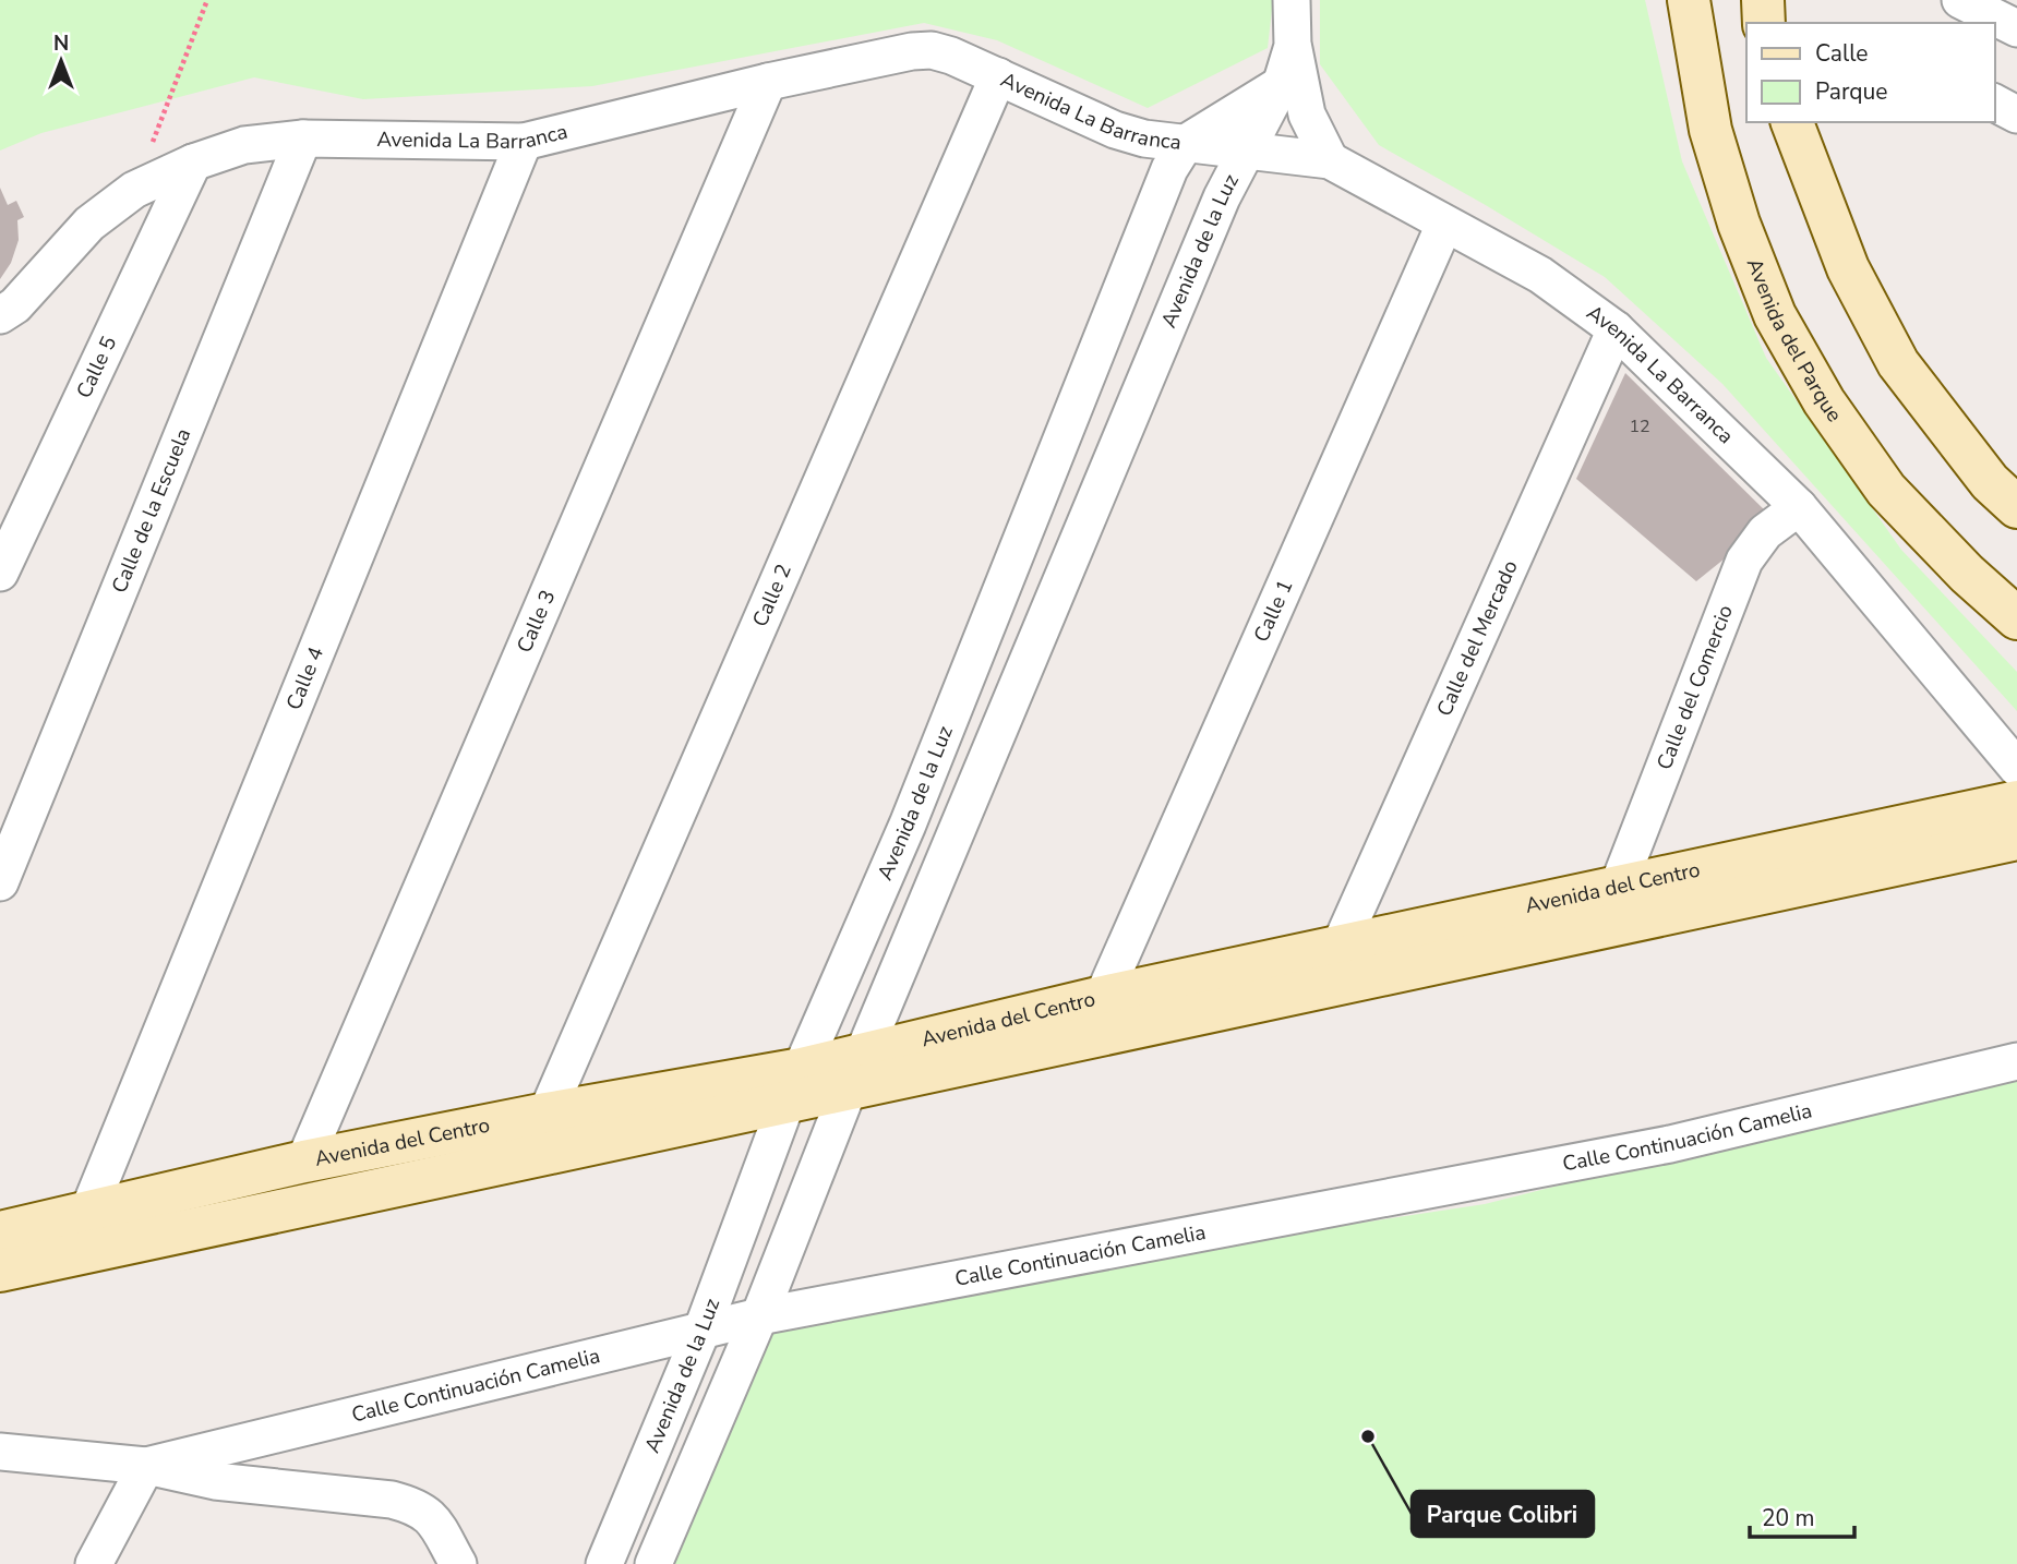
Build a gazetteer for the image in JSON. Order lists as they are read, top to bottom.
{
  "streets": {
    "street": [
      "Avenida La Barranca",
      "Avenida de la Luz",
      "Avenida del Parque",
      "Calle 5",
      "Calle de la Escuela",
      "Calle 2",
      "Calle 1",
      "Calle 3",
      "Calle del Mercado",
      "Calle 4",
      "Calle del Comercio",
      "Avenida del Centro",
      "Calle Continuación Camelia"
    ]
  },
  "crossings": [
    ["Avenida La Barranca", "Avenida de la Luz"],
    ["Avenida La Barranca", "Calle 5"],
    ["Avenida La Barranca", "Calle de la Escuela"],
    ["Avenida La Barranca", "Calle 2"],
    ["Avenida La Barranca", "Calle 1"],
    ["Avenida La Barranca", "Calle 3"],
    ["Avenida La Barranca", "Calle del Mercado"],
    ["Avenida La Barranca", "Calle 4"],
    ["Avenida La Barranca", "Calle del Comercio"],
    ["Avenida de la Luz", "Avenida del Centro"],
    ["Avenida de la Luz", "Calle Continuación Camelia"],
    ["Calle 2", "Avenida del Centro"],
    ["Calle 1", "Avenida del Centro"],
    ["Calle 3", "Avenida del Centro"],
    ["Calle del Mercado", "Avenida del Centro"],
    ["Calle 4", "Avenida del Centro"],
    ["Calle del Comercio", "Avenida del Centro"]
  ],
  "places": ["Parque Colibri"],
  "house_numbers": ["12"],
  "legend": ["Calle", "Parque"],
  "scale_bar": "20 m",
  "north": "top"
}
